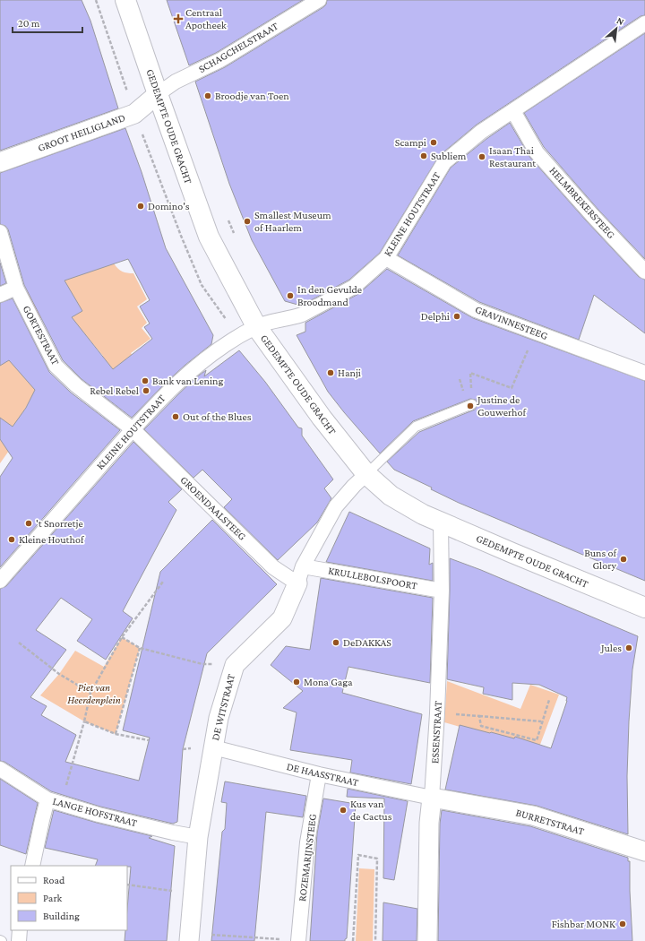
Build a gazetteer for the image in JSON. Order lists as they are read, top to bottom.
{
  "streets": {
    "street": [
      "SCHAGCHELSTRAAT",
      "GEDEMPTE OUDE GRACHT",
      "GROOT HEILIGLAND",
      "HELMBREKERSTEEG",
      "KLEINE HOUTSTRAAT",
      "GRAVINNESTEEG",
      "GORTESTRAAT",
      "GROENDAALSTEEG",
      "KRULLEBOLSPOORT",
      "DE WITSTRAAT",
      "ESSENSTRAAT",
      "DE HAASSTRAAT",
      "LANGE HOFSTRAAT",
      "BURRETSTRAAT",
      "ROZEMARIJNSTEEG"
    ]
  },
  "crossings": [
    ["SCHAGCHELSTRAAT", "GEDEMPTE OUDE GRACHT"],
    ["SCHAGCHELSTRAAT", "GROOT HEILIGLAND"],
    ["GEDEMPTE OUDE GRACHT", "GROOT HEILIGLAND"],
    ["GEDEMPTE OUDE GRACHT", "KLEINE HOUTSTRAAT"],
    ["GEDEMPTE OUDE GRACHT", "DE WITSTRAAT"],
    ["GEDEMPTE OUDE GRACHT", "ESSENSTRAAT"],
    ["HELMBREKERSTEEG", "KLEINE HOUTSTRAAT"],
    ["KLEINE HOUTSTRAAT", "GRAVINNESTEEG"],
    ["KLEINE HOUTSTRAAT", "GORTESTRAAT"],
    ["KLEINE HOUTSTRAAT", "GROENDAALSTEEG"],
    ["GORTESTRAAT", "GROENDAALSTEEG"],
    ["GROENDAALSTEEG", "KRULLEBOLSPOORT"],
    ["GROENDAALSTEEG", "DE WITSTRAAT"],
    ["KRULLEBOLSPOORT", "DE WITSTRAAT"],
    ["KRULLEBOLSPOORT", "ESSENSTRAAT"],
    ["DE WITSTRAAT", "DE HAASSTRAAT"],
    ["DE WITSTRAAT", "LANGE HOFSTRAAT"],
    ["ESSENSTRAAT", "DE HAASSTRAAT"],
    ["ESSENSTRAAT", "BURRETSTRAAT"],
    ["DE HAASSTRAAT", "BURRETSTRAAT"],
    ["DE HAASSTRAAT", "ROZEMARIJNSTEEG"]
  ],
  "parks": ["Piet van Heerdenplein"],
  "places": {
    "health": ["Centraal Apotheek"],
    "other": [
      "Broodje van Toen",
      "Scampi",
      "Subliem",
      "Isaan Thai Restaurant",
      "Domino's",
      "Smallest Museum of Haarlem",
      "In den Gevulde Broodmand",
      "Delphi",
      "Hanji",
      "Bank van Lening",
      "Rebel Rebel",
      "Justine de Gouwerhof",
      "Out of the Blues",
      "'t Snorretje",
      "Kleine Houthof",
      "Buns of Glory",
      "DeDAKKAS",
      "Jules",
      "Mona Gaga",
      "Kus van de Cactus",
      "Fishbar MONK"
    ]
  },
  "legend": ["Road", "Park", "Building"],
  "scale_bar": "20 m",
  "north": "top right"
}
